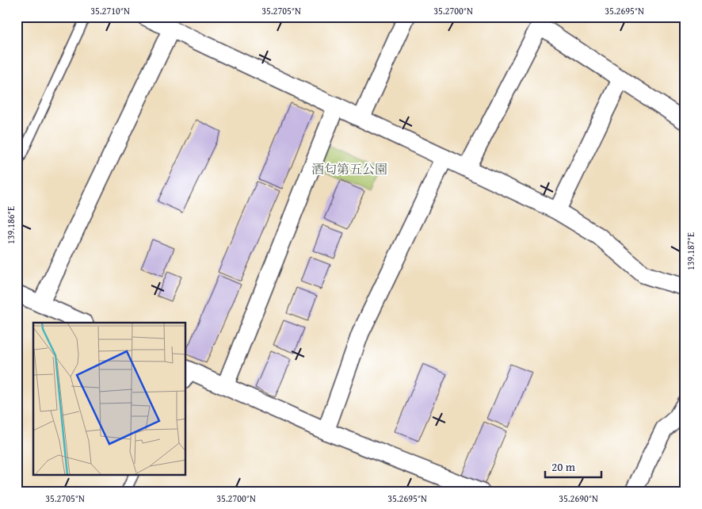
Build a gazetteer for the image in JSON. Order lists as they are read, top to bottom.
{
  "parks": ["酒匂第五公園"],
  "scale_bar": "20 m",
  "coordinates": [
    "35.2710°N",
    "35.2705°N",
    "35.2700°N",
    "35.2695°N",
    "139.186°E",
    "139.187°E",
    "35.2690°N"
  ]
}
